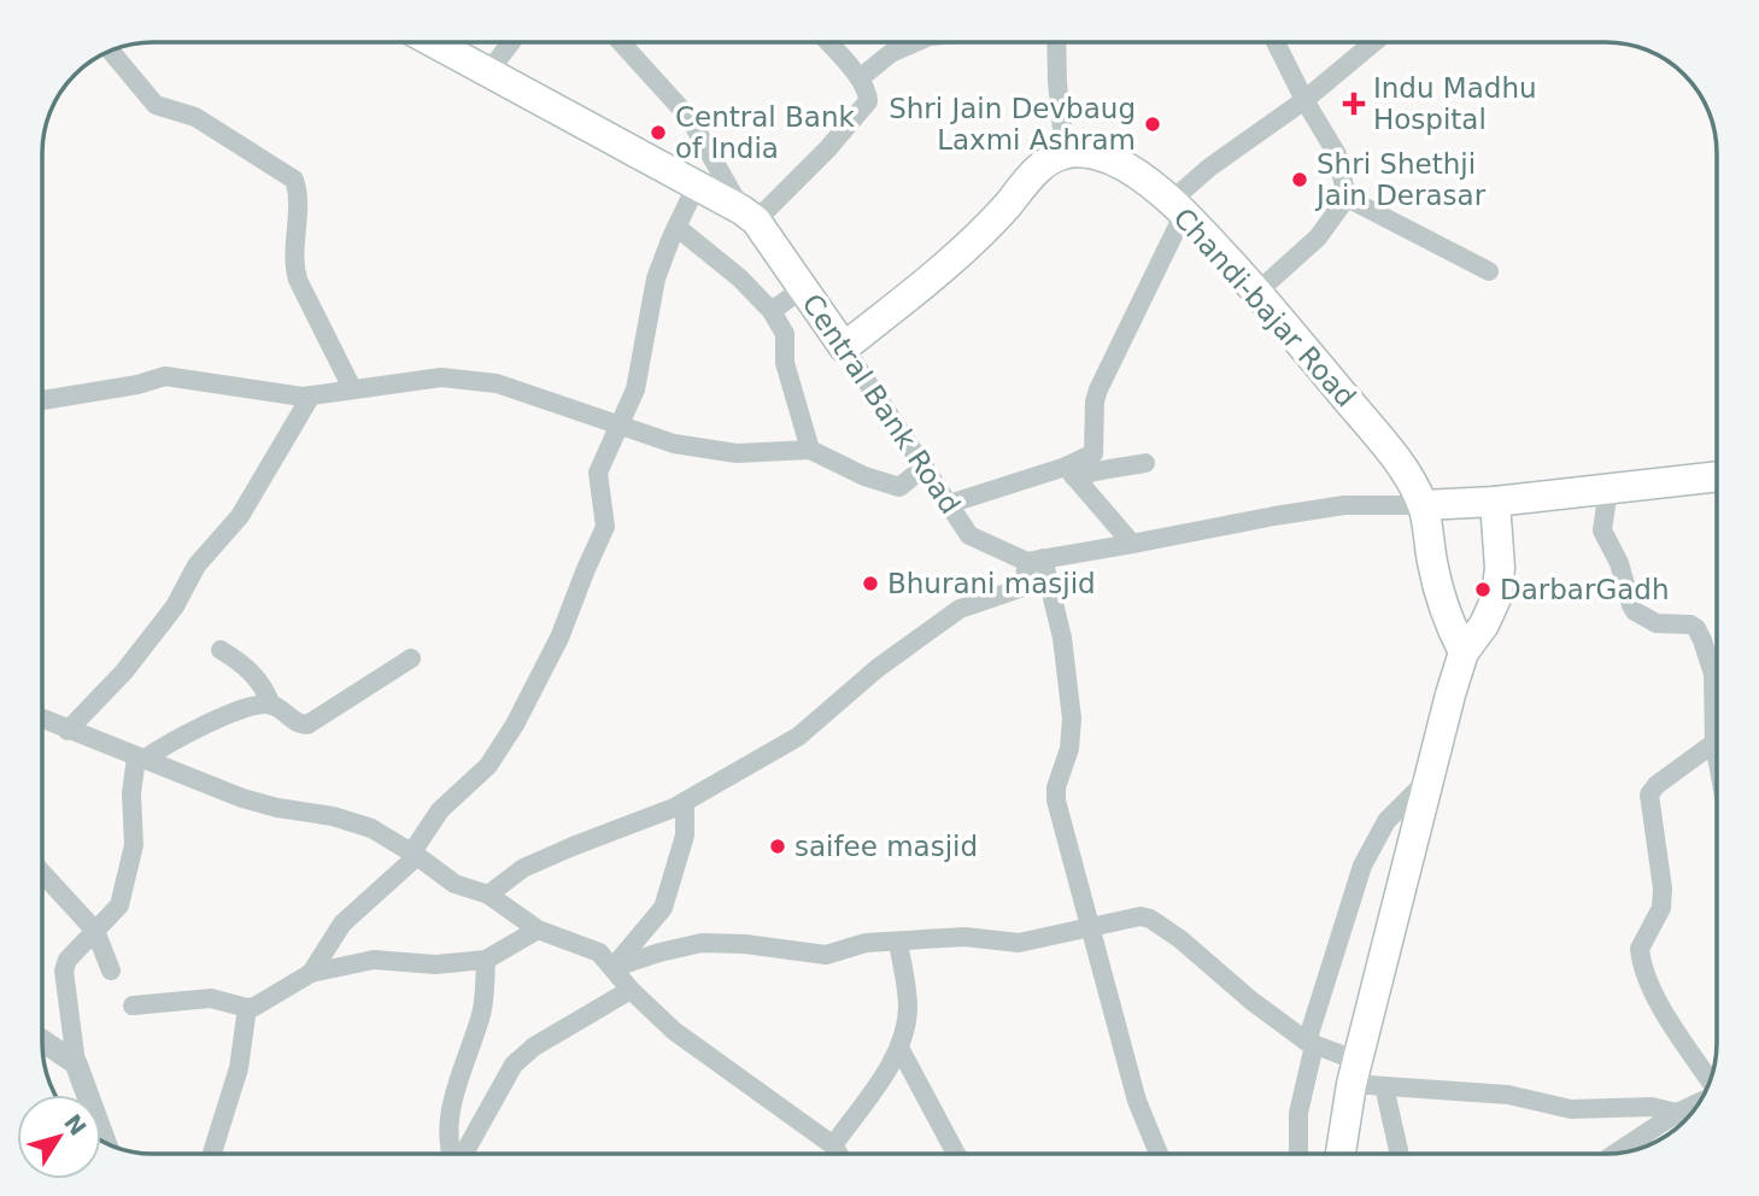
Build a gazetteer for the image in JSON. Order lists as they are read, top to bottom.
{
  "streets": {
    "main road": ["Chandi-bajar Road", "Central Bank Road"]
  },
  "places": {
    "health": ["Indu Madhu Hospital"],
    "other": [
      "Shri Jain Devbaug Laxmi Ashram",
      "Central Bank of India",
      "Shri Shethji Jain Derasar",
      "Bhurani masjid",
      "DarbarGadh",
      "saifee masjid"
    ]
  },
  "north": "top right"
}
